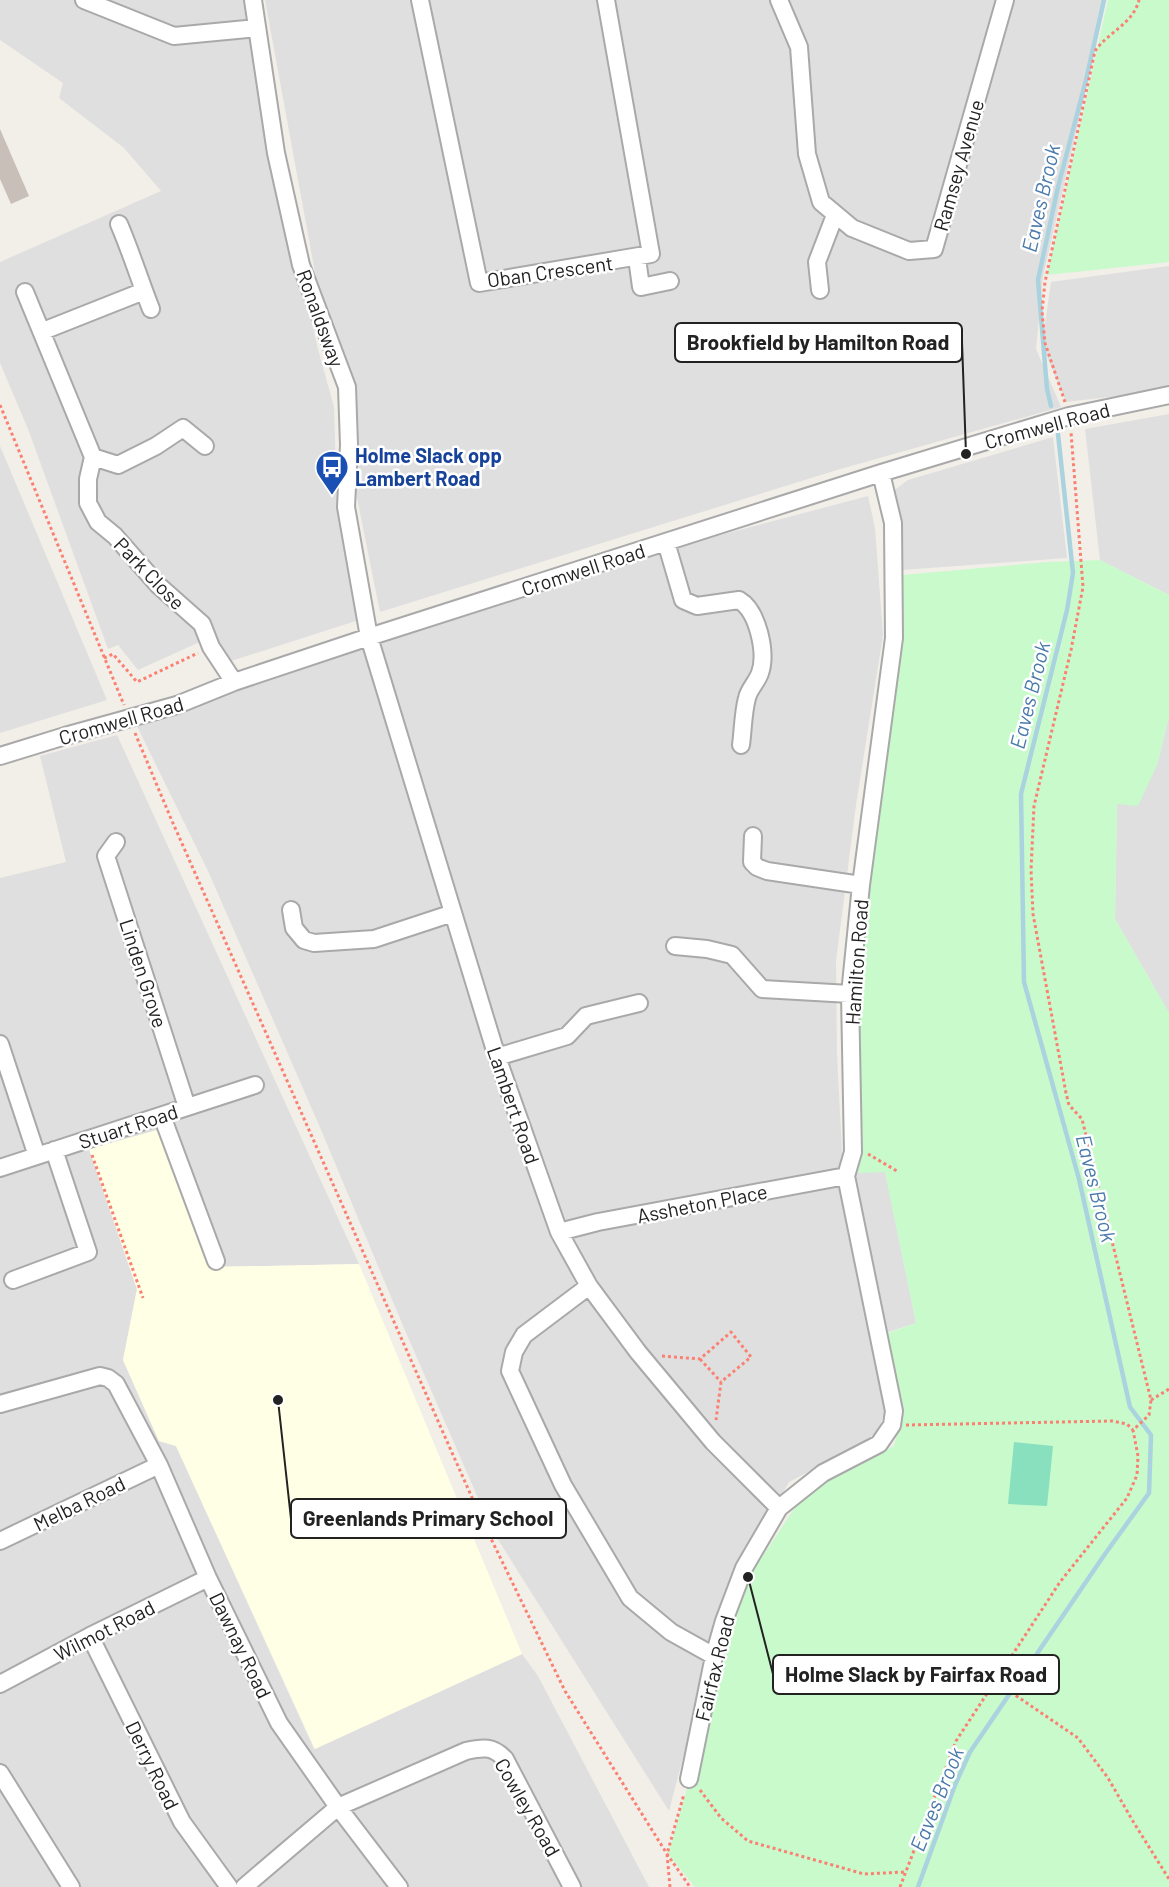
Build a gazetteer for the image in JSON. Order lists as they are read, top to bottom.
{
  "streets": {
    "street": [
      "Ramsey Avenue",
      "Oban Crescent",
      "Ronaldsway",
      "Cromwell Road",
      "Park Close",
      "Hamilton Road",
      "Linden Grove",
      "Lambert Road",
      "Stuart Road",
      "Assheton Place",
      "Melba Road",
      "Wilmot Road",
      "Dawnay Road",
      "Fairfax Road",
      "Derry Road",
      "Cowley Road"
    ]
  },
  "crossings": [
    ["Ronaldsway", "Cromwell Road"],
    ["Ronaldsway", "Lambert Road"],
    ["Cromwell Road", "Park Close"],
    ["Cromwell Road", "Hamilton Road"],
    ["Cromwell Road", "Lambert Road"],
    ["Hamilton Road", "Assheton Place"],
    ["Hamilton Road", "Fairfax Road"],
    ["Linden Grove", "Stuart Road"],
    ["Lambert Road", "Assheton Place"],
    ["Lambert Road", "Fairfax Road"],
    ["Melba Road", "Dawnay Road"],
    ["Wilmot Road", "Dawnay Road"],
    ["Wilmot Road", "Derry Road"],
    ["Dawnay Road", "Cowley Road"]
  ],
  "water": ["Eaves Brook"],
  "places": {
    "other": ["Brookfield by Hamilton Road", "Greenlands Primary School", "Holme Slack by Fairfax Road"],
    "bus stop": ["Holme Slack opp Lambert Road"]
  }
}
